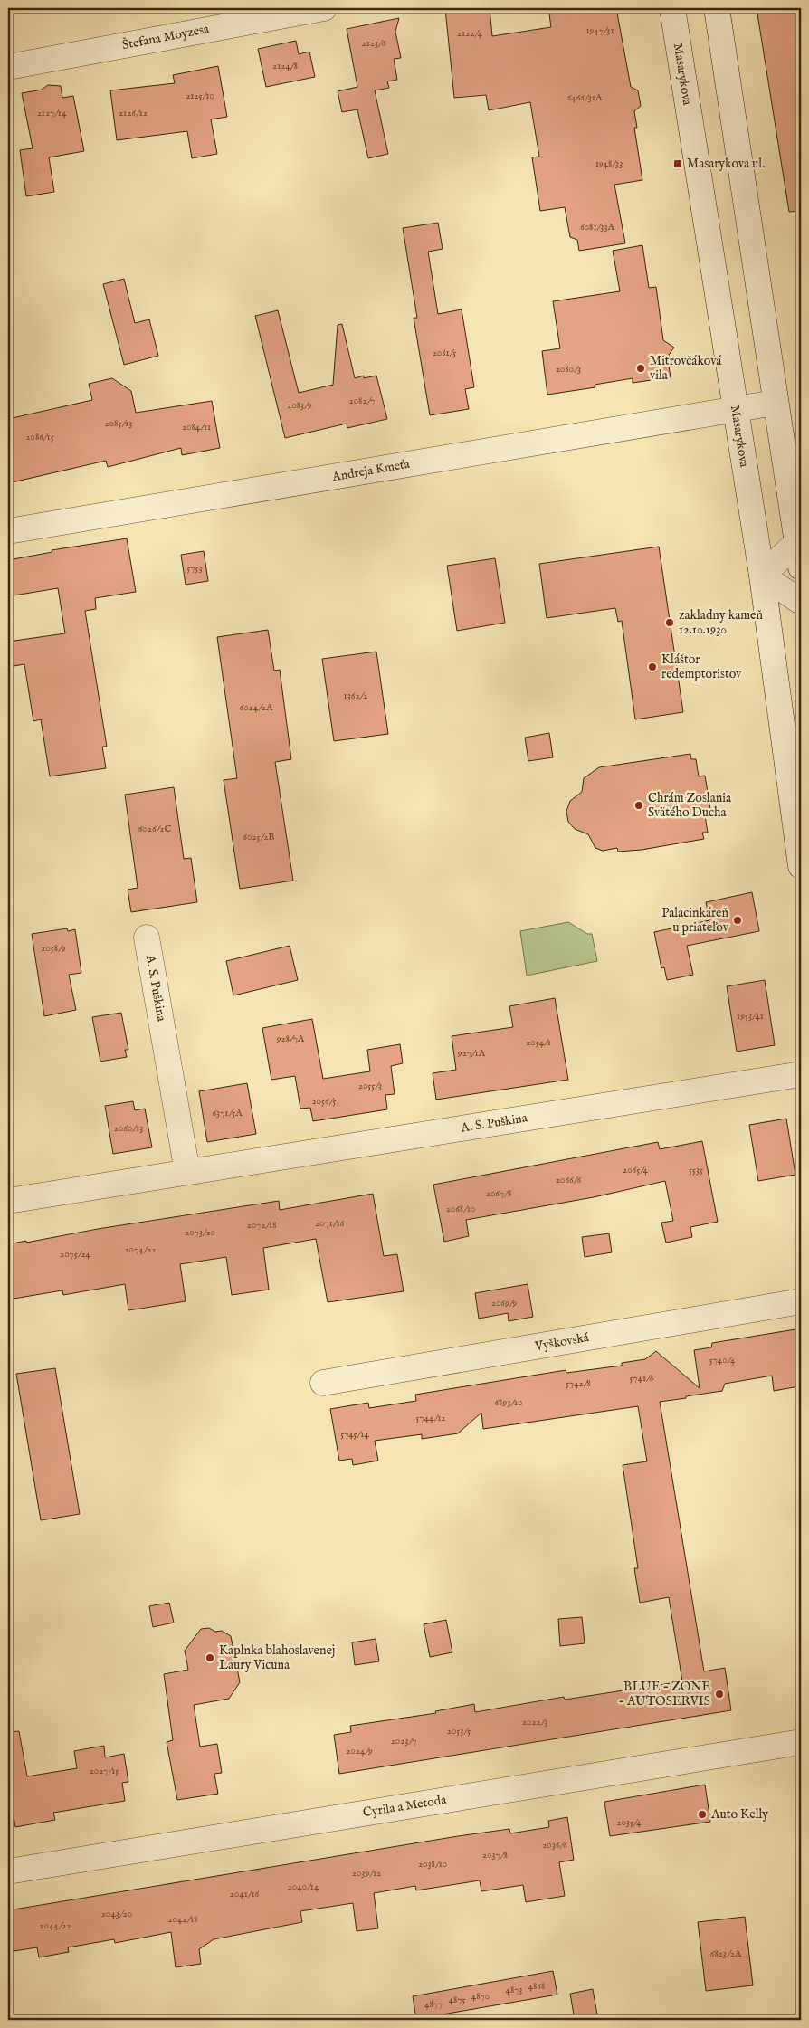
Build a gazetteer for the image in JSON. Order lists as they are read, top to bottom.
{
  "streets": {
    "street": [
      "Štefana Moyzesa",
      "Masarykova",
      "Andreja Kmeťa",
      "A. S. Puškina",
      "Vyškovská",
      "Cyrila a Metoda"
    ]
  },
  "crossings": [
    ["Masarykova", "Andreja Kmeťa"]
  ],
  "places": {
    "transit": ["Masarykova ul."],
    "other": [
      "Mitrovčáková vila",
      "zakladny kameň 12.10.1930",
      "Kláštor redemptoristov",
      "Chrám Zoslania Svätého Ducha",
      "Palacinkáreň u priateľov",
      "Kaplnka blahoslavenej Laury Vicuna",
      "BLUE - ZONE - AUTOSERVIS",
      "Auto Kelly"
    ]
  },
  "house_numbers": [
    "1947/31",
    "2122/4",
    "2123/6",
    "2124/8",
    "2125/10",
    "6466/31A",
    "2127/14",
    "2126/12",
    "1948/33",
    "6081/33A",
    "2081/5",
    "2080/3",
    "2082/7",
    "2083/9",
    "2085/13",
    "2084/11",
    "2086/15",
    "5753",
    "1362/2",
    "6024/2A",
    "6026/2C",
    "6025/2B",
    "2058/9",
    "1953/41",
    "928/7A",
    "2054/1",
    "927/1A",
    "2055/3",
    "2056/5",
    "6371/5A",
    "2060/13",
    "2065/4",
    "5535",
    "2066/6",
    "2067/8",
    "2068/10",
    "2071/16",
    "2072/18",
    "2073/20",
    "2074/22",
    "2075/24",
    "2069/9",
    "5740/4",
    "5741/6",
    "5742/8",
    "6893/10",
    "5744/12",
    "5745/14",
    "2022/3",
    "2053/5",
    "2023/7",
    "2024/9",
    "2027/15",
    "2035/4",
    "2036/6",
    "2037/8",
    "2038/10",
    "2039/12",
    "2040/14",
    "2041/16",
    "2043/20",
    "2042/18",
    "2044/22",
    "6823/2A",
    "4868",
    "4873",
    "4870",
    "4875",
    "4877"
  ]
}
